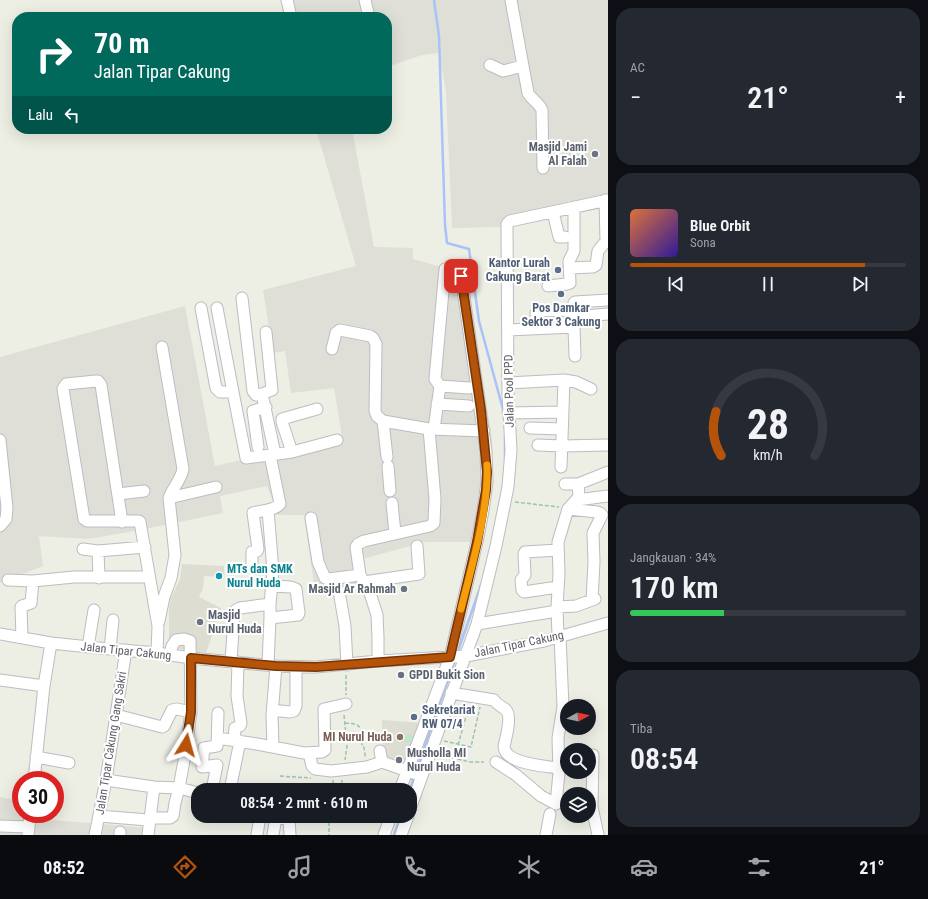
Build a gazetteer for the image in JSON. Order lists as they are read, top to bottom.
{
  "streets": {
    "street": ["Jalan Pool PPD", "Jalan Tipar Cakung", "Jalan Tipar Cakung Gang Sakri"]
  },
  "crossings": [
    ["Jalan Pool PPD", "Jalan Tipar Cakung"],
    ["Jalan Tipar Cakung", "Jalan Tipar Cakung Gang Sakri"]
  ],
  "places": [
    "Masjid Jami Al Falah",
    "Kantor Lurah Cakung Barat",
    "Pos Damkar Sektor 3 Cakung",
    "MTs dan SMK Nurul Huda",
    "Masjid Ar Rahmah",
    "Masjid Nurul Huda",
    "GPDI Bukit Sion",
    "Sekretariat RW 07/4",
    "MI Nurul Huda",
    "Musholla MI Nurul Huda"
  ],
  "north": "right",
  "page": {
    "tile": [
      "AC",
      ["Jangkauan · 34%", "170 km"],
      ["Tiba", "08:54"]
    ],
    "turn": ["70 m", "Jalan Tipar Cakung"],
    "heat": ["−", "21°", "+"],
    "then": "Lalu",
    "song": ["Blue Orbit", "Sona"],
    "limit": "30",
    "trip": "08:54 · 2 mnt · 610 m",
    "tabs": ["08:52", "21°"],
    "gauge": ["28", "km/h"]
  }
}
